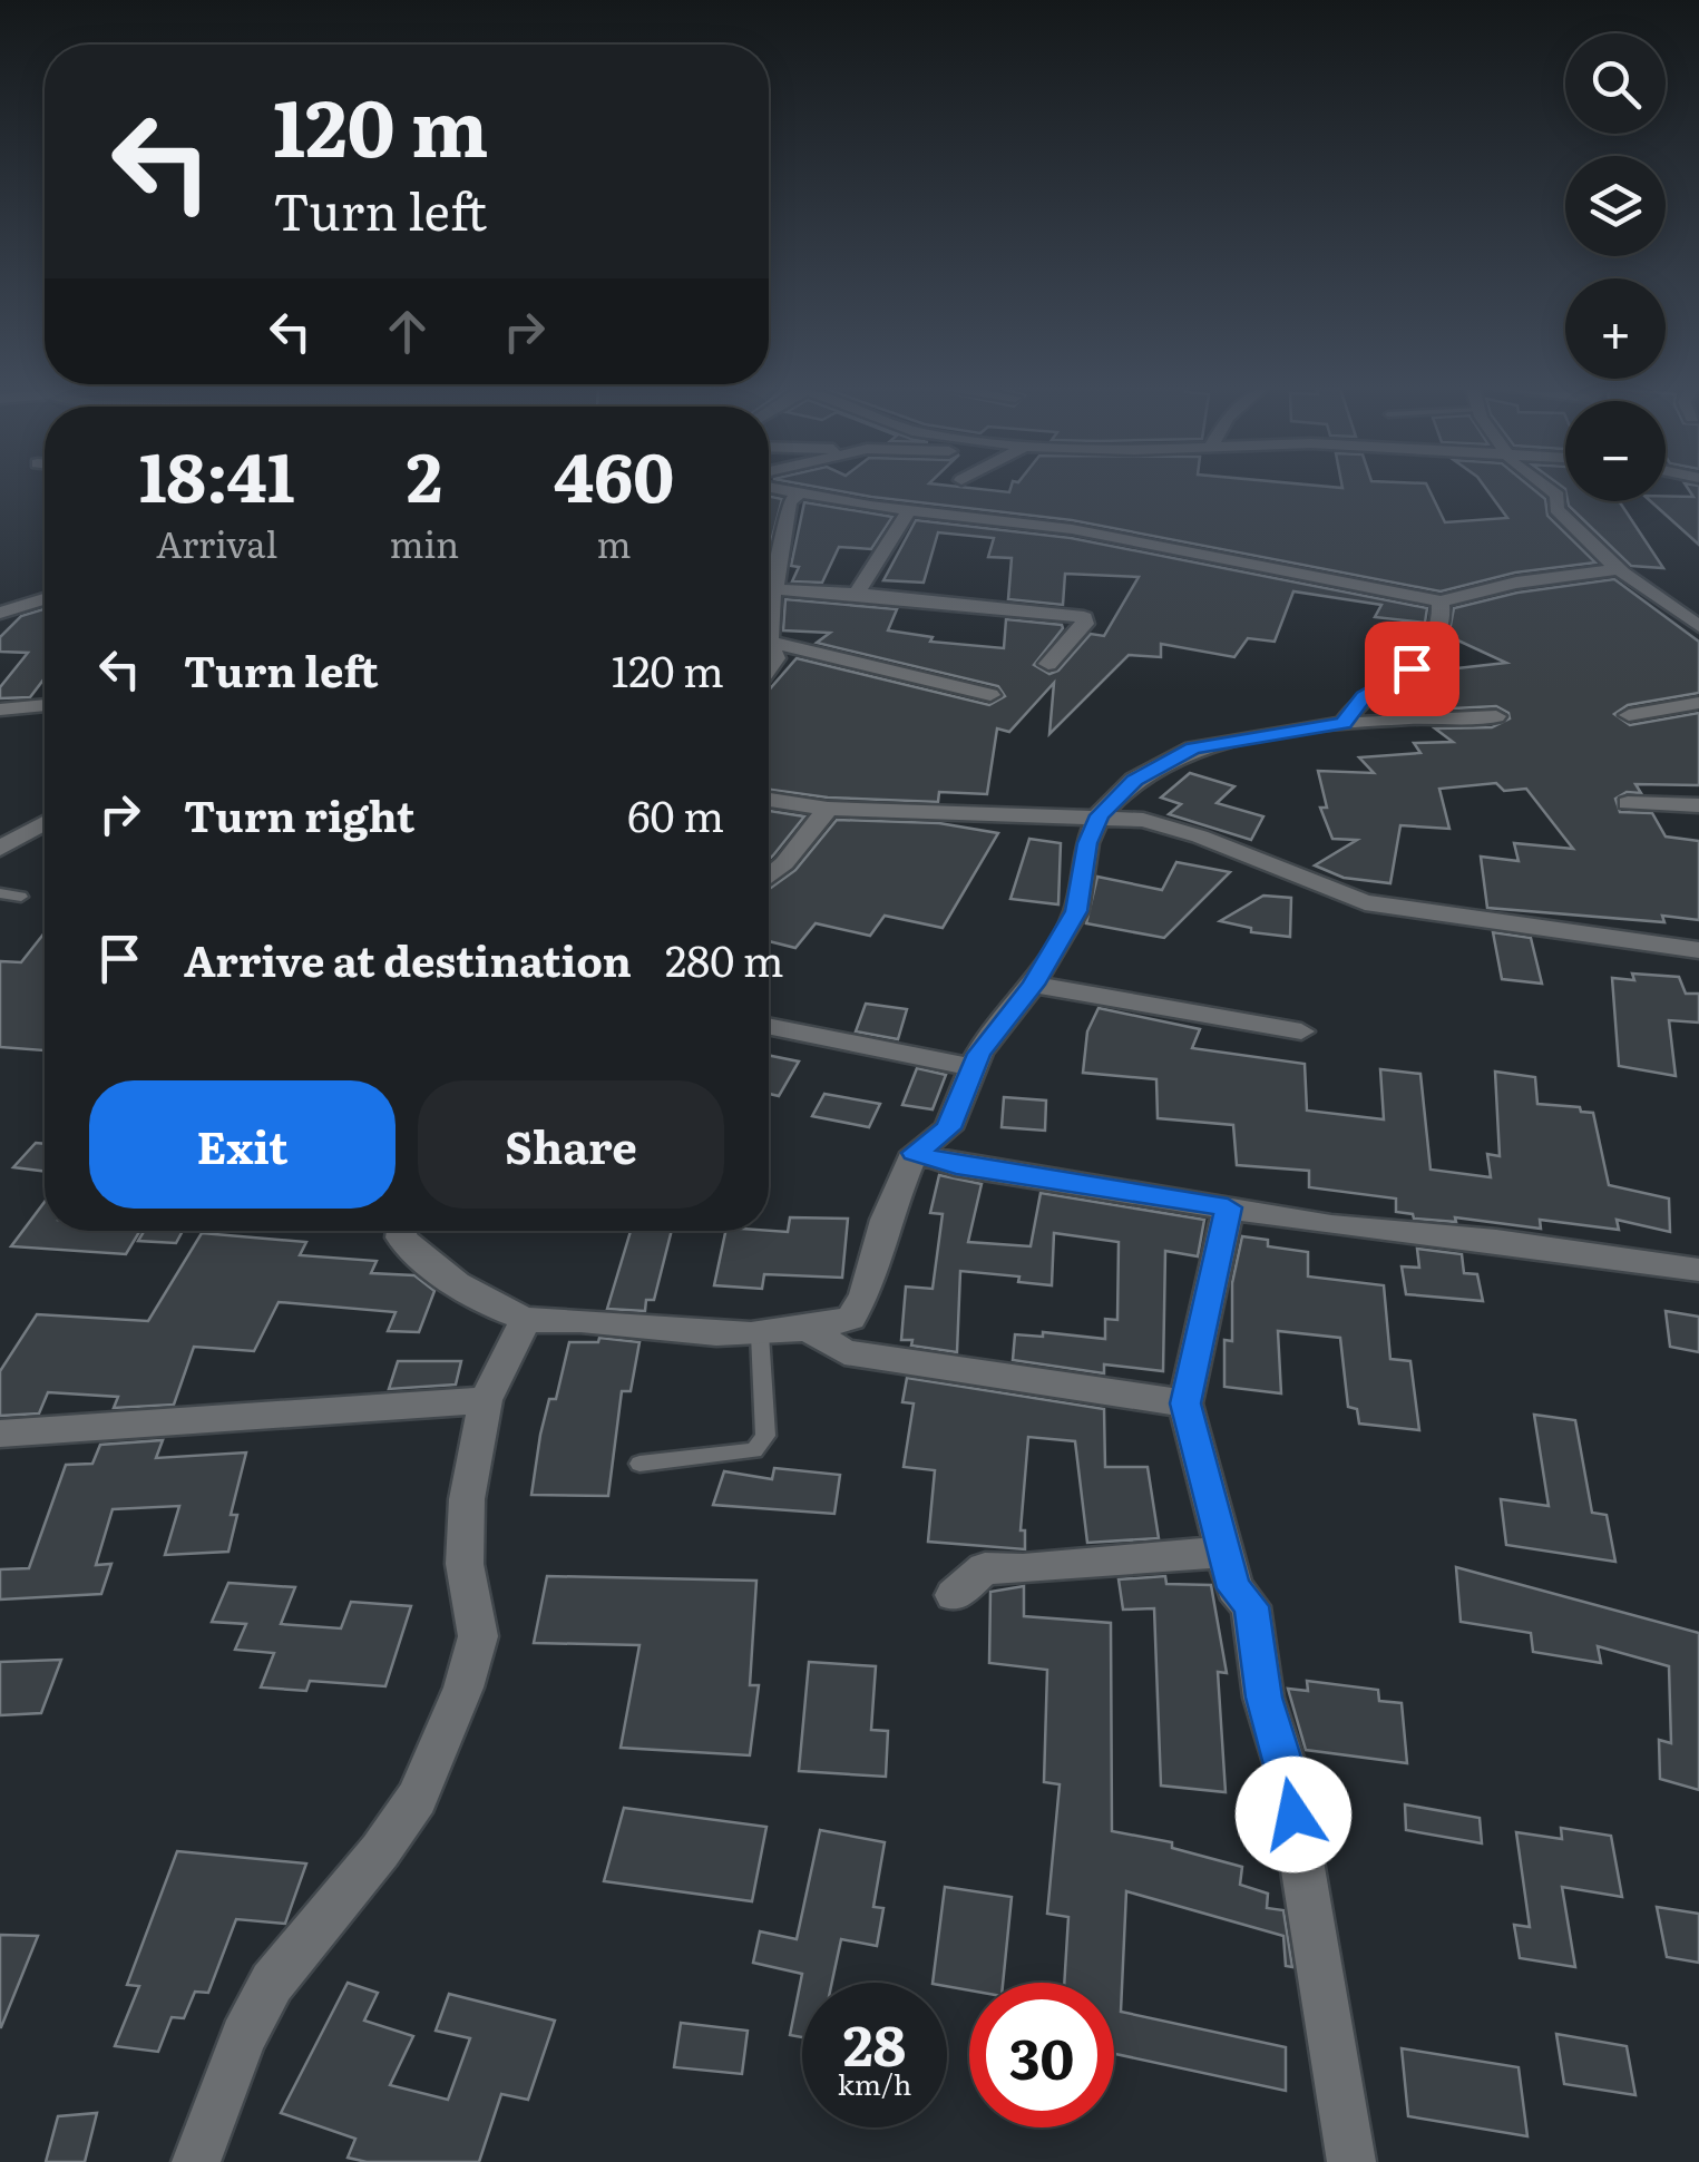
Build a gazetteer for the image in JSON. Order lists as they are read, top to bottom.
{
  "page": {
    "map_buttons": ["+", "−"],
    "turn": ["120 m", "Turn left"],
    "eta": [
      "18:41",
      "Arrival",
      "2",
      "min",
      "460",
      "m"
    ],
    "list": [
      {
        "name": "Turn left",
        "value": "120 m"
      },
      {
        "name": "Turn right",
        "value": "60 m"
      },
      {
        "name": "Arrive at destination",
        "value": "280 m"
      }
    ],
    "buttons": ["Exit", "Share"],
    "speed": "28 km/h",
    "limit": "30"
  }
}
